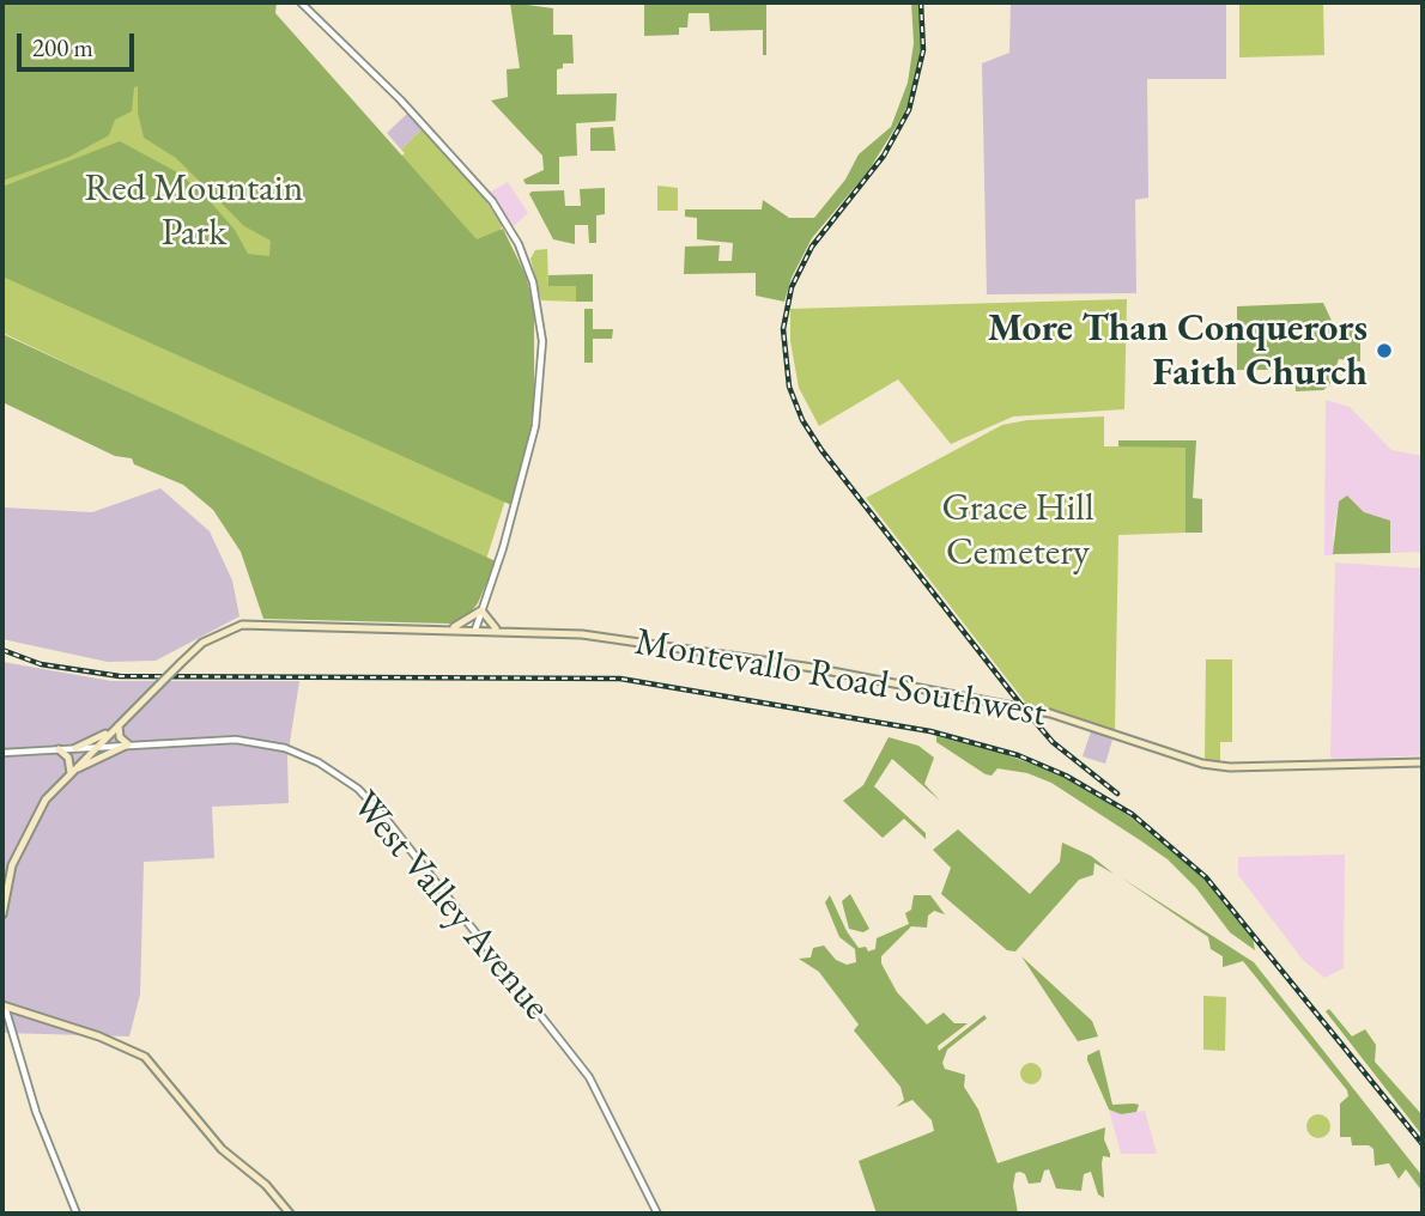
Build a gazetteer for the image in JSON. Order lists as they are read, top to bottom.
{
  "streets": {
    "main road": ["Montevallo Road Southwest"],
    "street": ["West Valley Avenue"]
  },
  "parks": ["Red Mountain Park", "Grace Hill Cemetery"],
  "places": ["More Than Conquerors Faith Church"],
  "scale_bar": "200 m"
}
